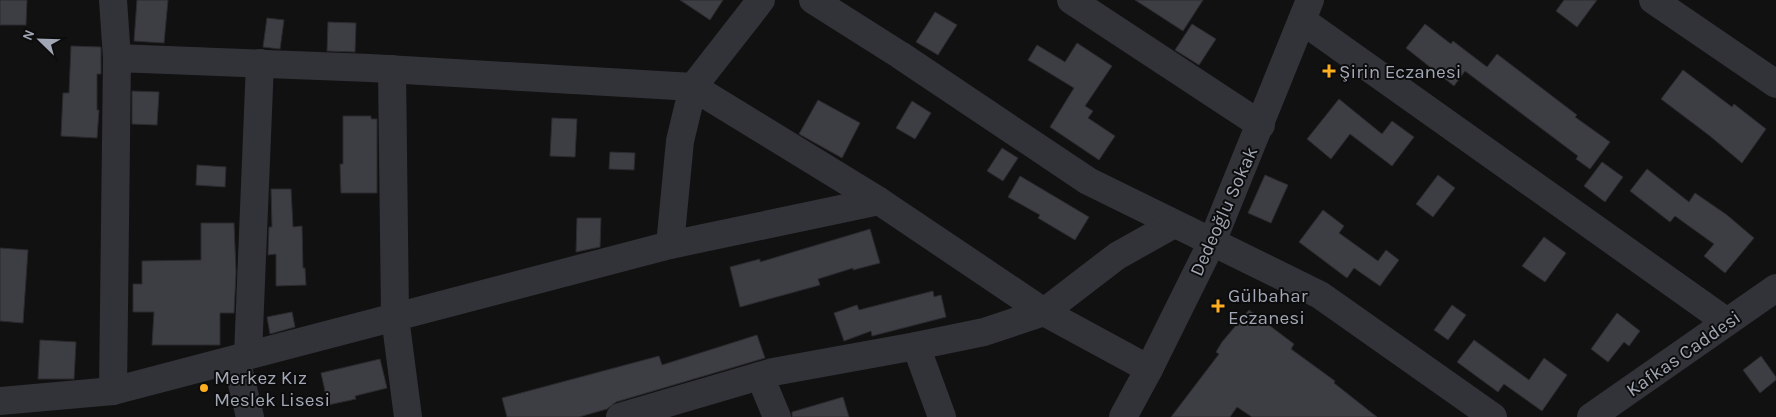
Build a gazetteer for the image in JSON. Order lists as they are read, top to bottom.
{
  "streets": {
    "street": ["Dedeoğlu Sokak", "Kafkas Caddesi"]
  },
  "places": {
    "health": ["Şirin Eczanesi", "Gülbahar Eczanesi"],
    "other": ["Merkez Kız Meslek Lisesi"]
  },
  "north": "top left"
}
